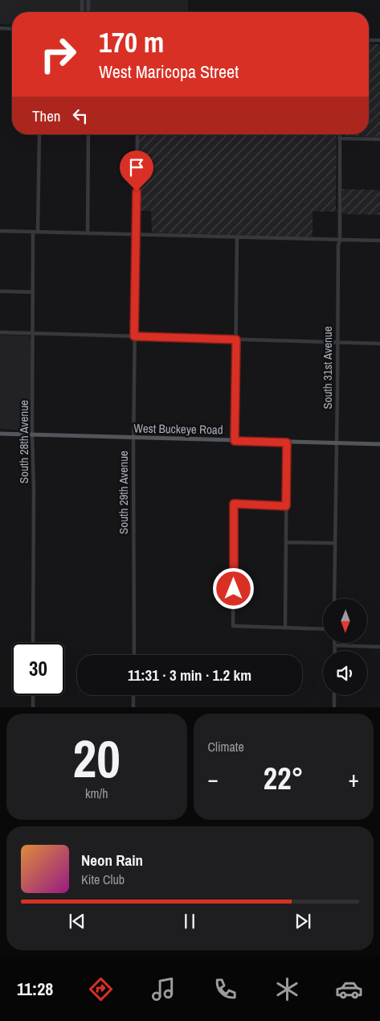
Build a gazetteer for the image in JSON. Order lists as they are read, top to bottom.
{
  "streets": {
    "main road": ["West Buckeye Road"],
    "street": ["South 31st Avenue", "South 28th Avenue", "South 29th Avenue"]
  },
  "crossings": [
    ["South 31st Avenue", "West Buckeye Road"],
    ["West Buckeye Road", "South 28th Avenue"],
    ["West Buckeye Road", "South 29th Avenue"]
  ],
  "north": "bottom",
  "page": {
    "turn": ["170 m", "West Maricopa Street"],
    "then": "Then",
    "limit": "30",
    "trip": "11:31 · 3 min · 1.2 km",
    "tile": [
      ["20", "km/h"],
      "Climate"
    ],
    "heat": ["−", "22°", "+"],
    "song": ["Neon Rain", "Kite Club"],
    "tabs": "11:28"
  }
}
